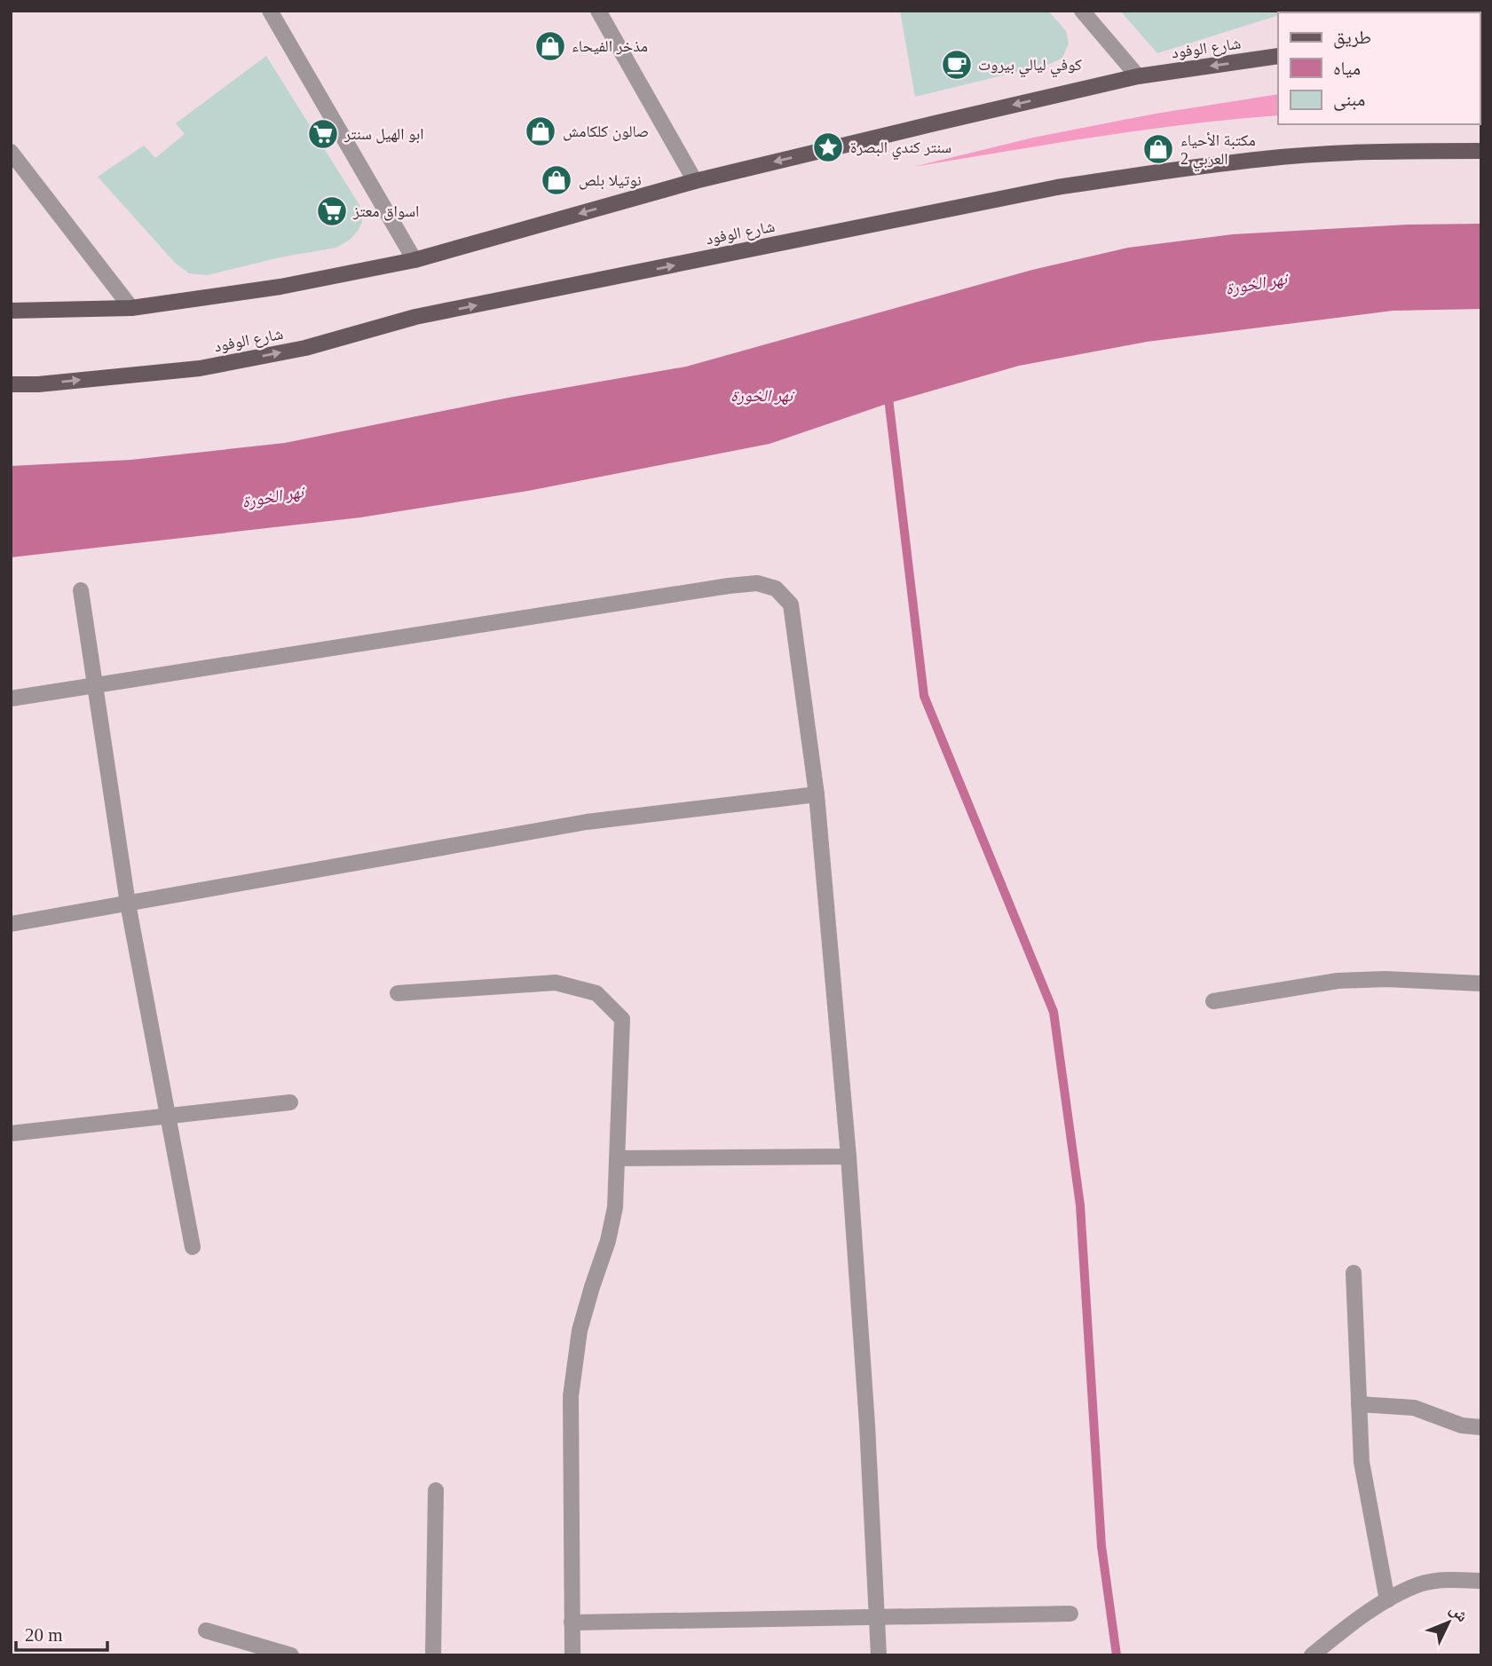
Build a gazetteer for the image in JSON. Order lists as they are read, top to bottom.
{
  "streets": {
    "main road": ["شارع الوفود"]
  },
  "water": ["نهر الخورة"],
  "places": {
    "shop": [
      "مذخر الفيحاء",
      "صالون كلكامش",
      "مكتبة الأحياء العربي 2",
      "نوتيلا بلص"
    ],
    "cafe": ["كوفي ليالي بيروت"],
    "supermarket": ["ابو الهيل سنتر", "اسواق معتز"],
    "place": ["سنتر كندي البصرة"]
  },
  "legend": ["طريق", "مياه", "مبنى"],
  "scale_bar": "20 m",
  "north": "top right"
}
